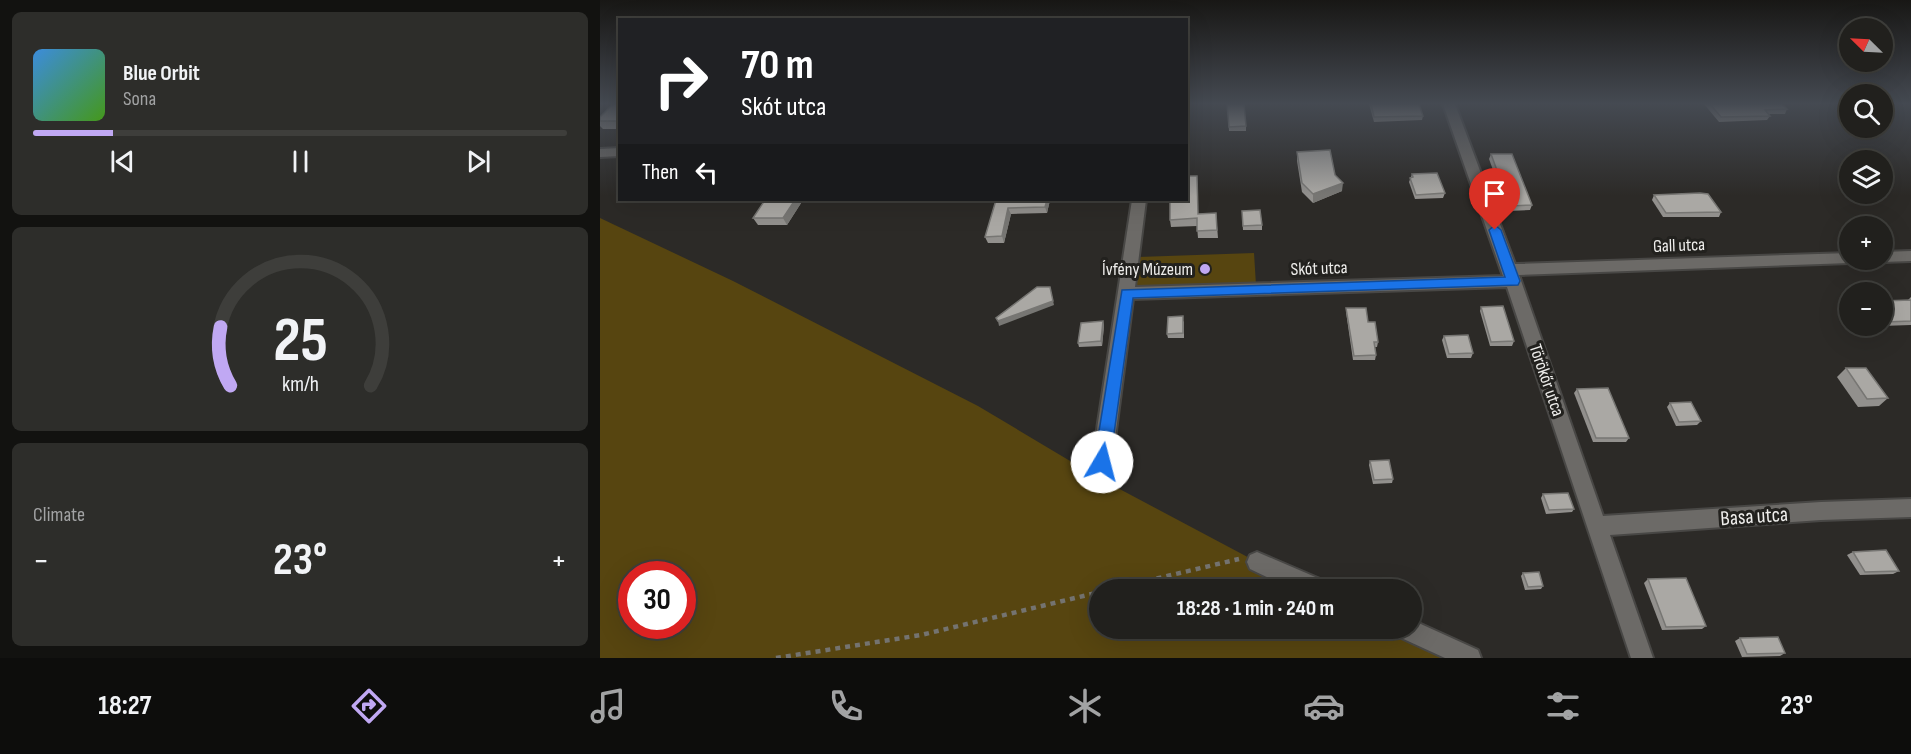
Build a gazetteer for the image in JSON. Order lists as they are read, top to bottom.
{
  "streets": {
    "street": [
      "Gall utca",
      "Skót utca",
      "Törökőr utca",
      "Basa utca"
    ]
  },
  "crossings": [
    ["Gall utca", "Skót utca"],
    ["Gall utca", "Törökőr utca"],
    ["Skót utca", "Törökőr utca"],
    ["Törökőr utca", "Basa utca"]
  ],
  "places": ["Ívfény Múzeum"],
  "north": "top left",
  "page": {
    "map_buttons": ["+", "−"],
    "turn": ["70 m", "Skót utca"],
    "song": ["Blue Orbit", "Sona"],
    "then": "Then",
    "tile": "Climate",
    "heat": ["−", "23°", "+"],
    "limit": "30",
    "trip": "18:28 · 1 min · 240 m",
    "tabs": ["18:27", "23°"],
    "gauge": ["25", "km/h"]
  }
}
